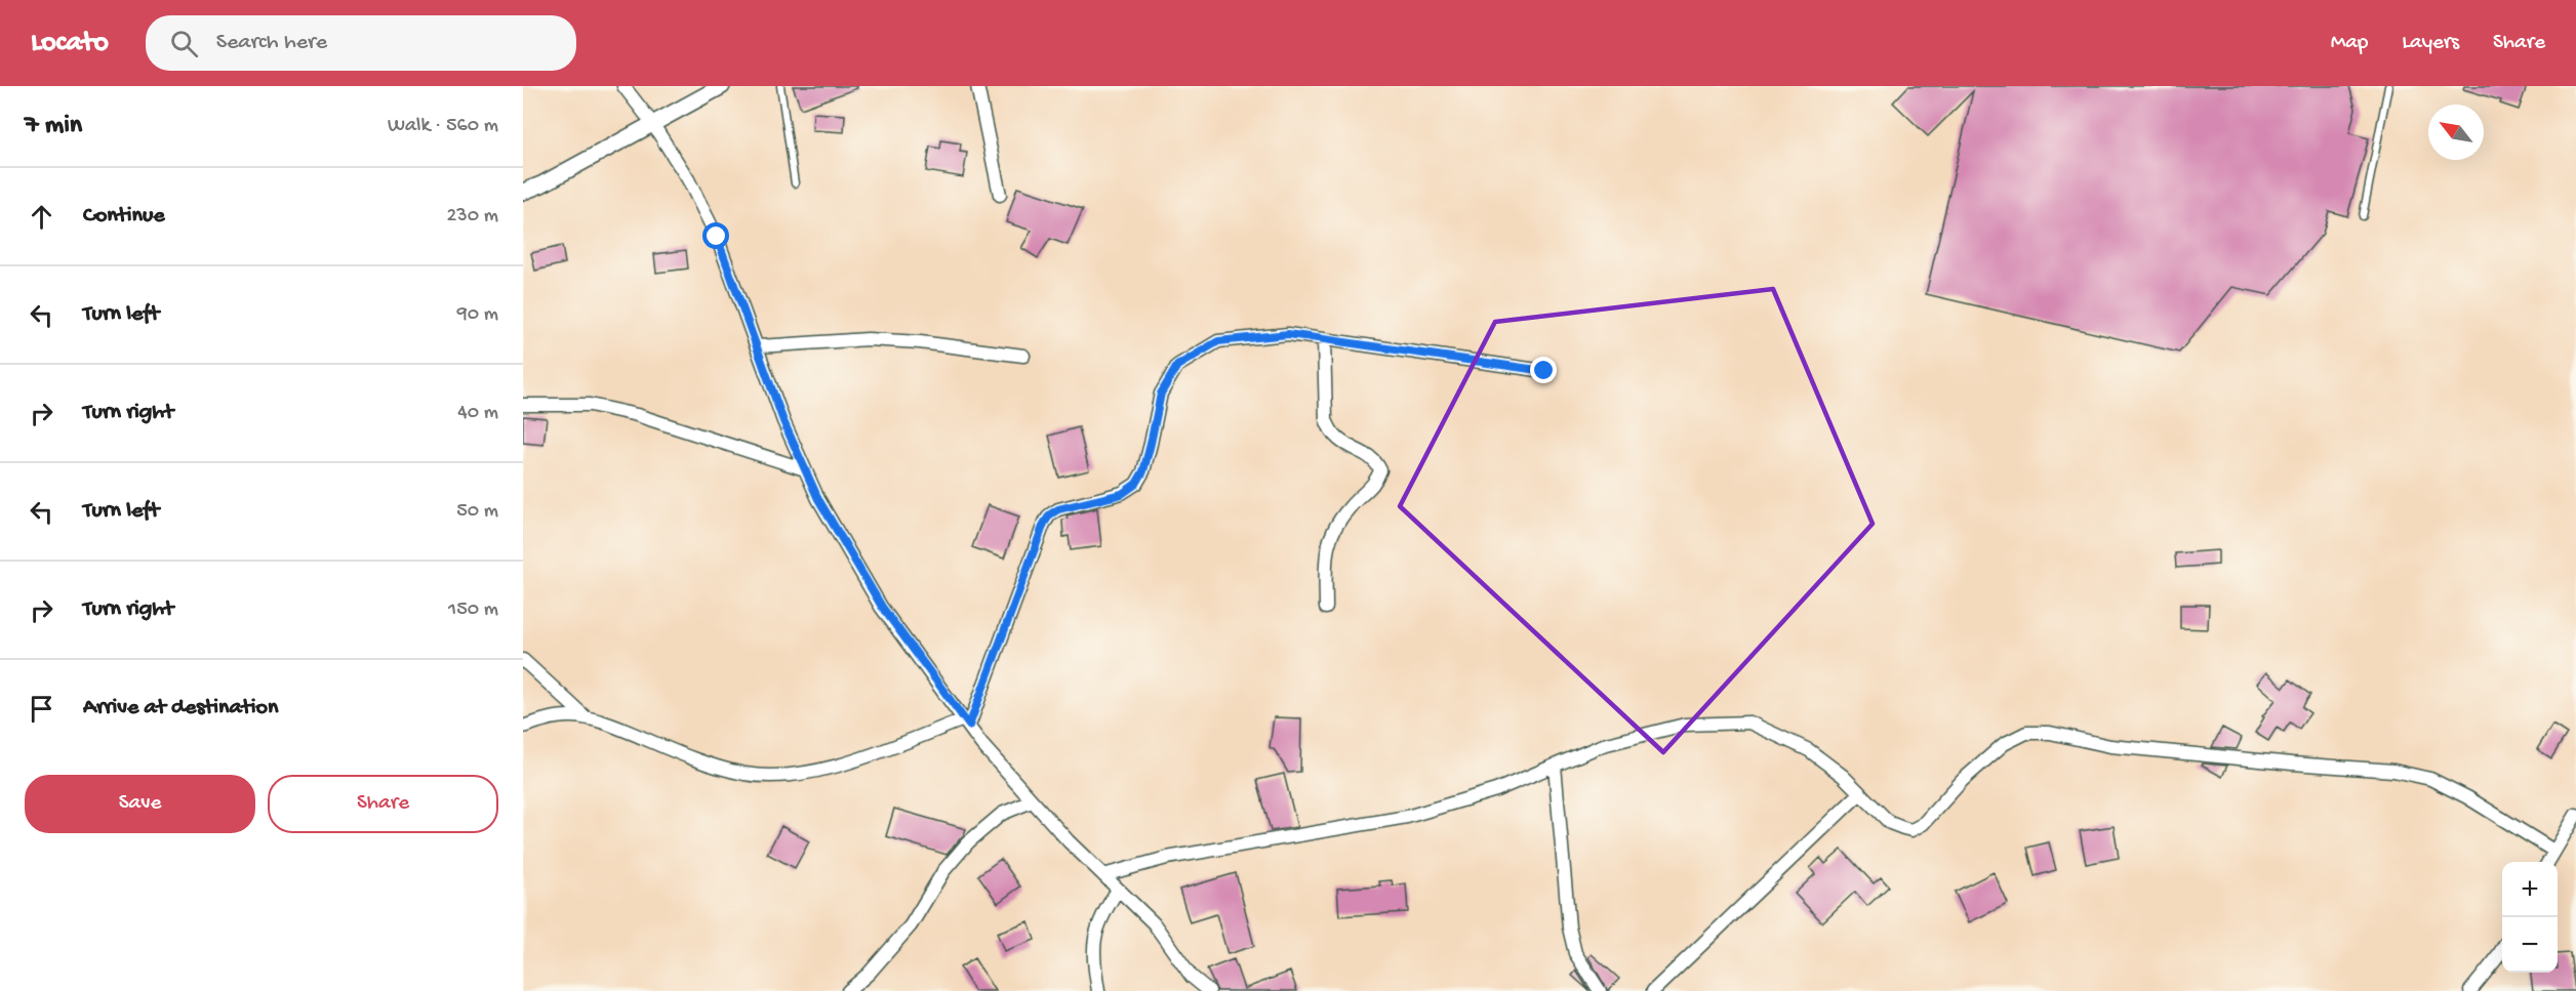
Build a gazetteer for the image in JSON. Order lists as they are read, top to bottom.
{
  "north": "top left",
  "page": {
    "header": "Locato",
    "search": "Search here",
    "nav": ["Map", "Layers", "Share"],
    "heading": ["7 min", "Walk · 560 m"],
    "list": [
      ["Continue", "230 m"],
      ["Turn left", "90 m"],
      ["Turn right", "40 m"],
      ["Turn left", "50 m"],
      ["Turn right", "150 m"],
      "Arrive at destination"
    ],
    "buttons": ["Save", "Share"],
    "map_buttons": ["+", "−"]
  }
}
